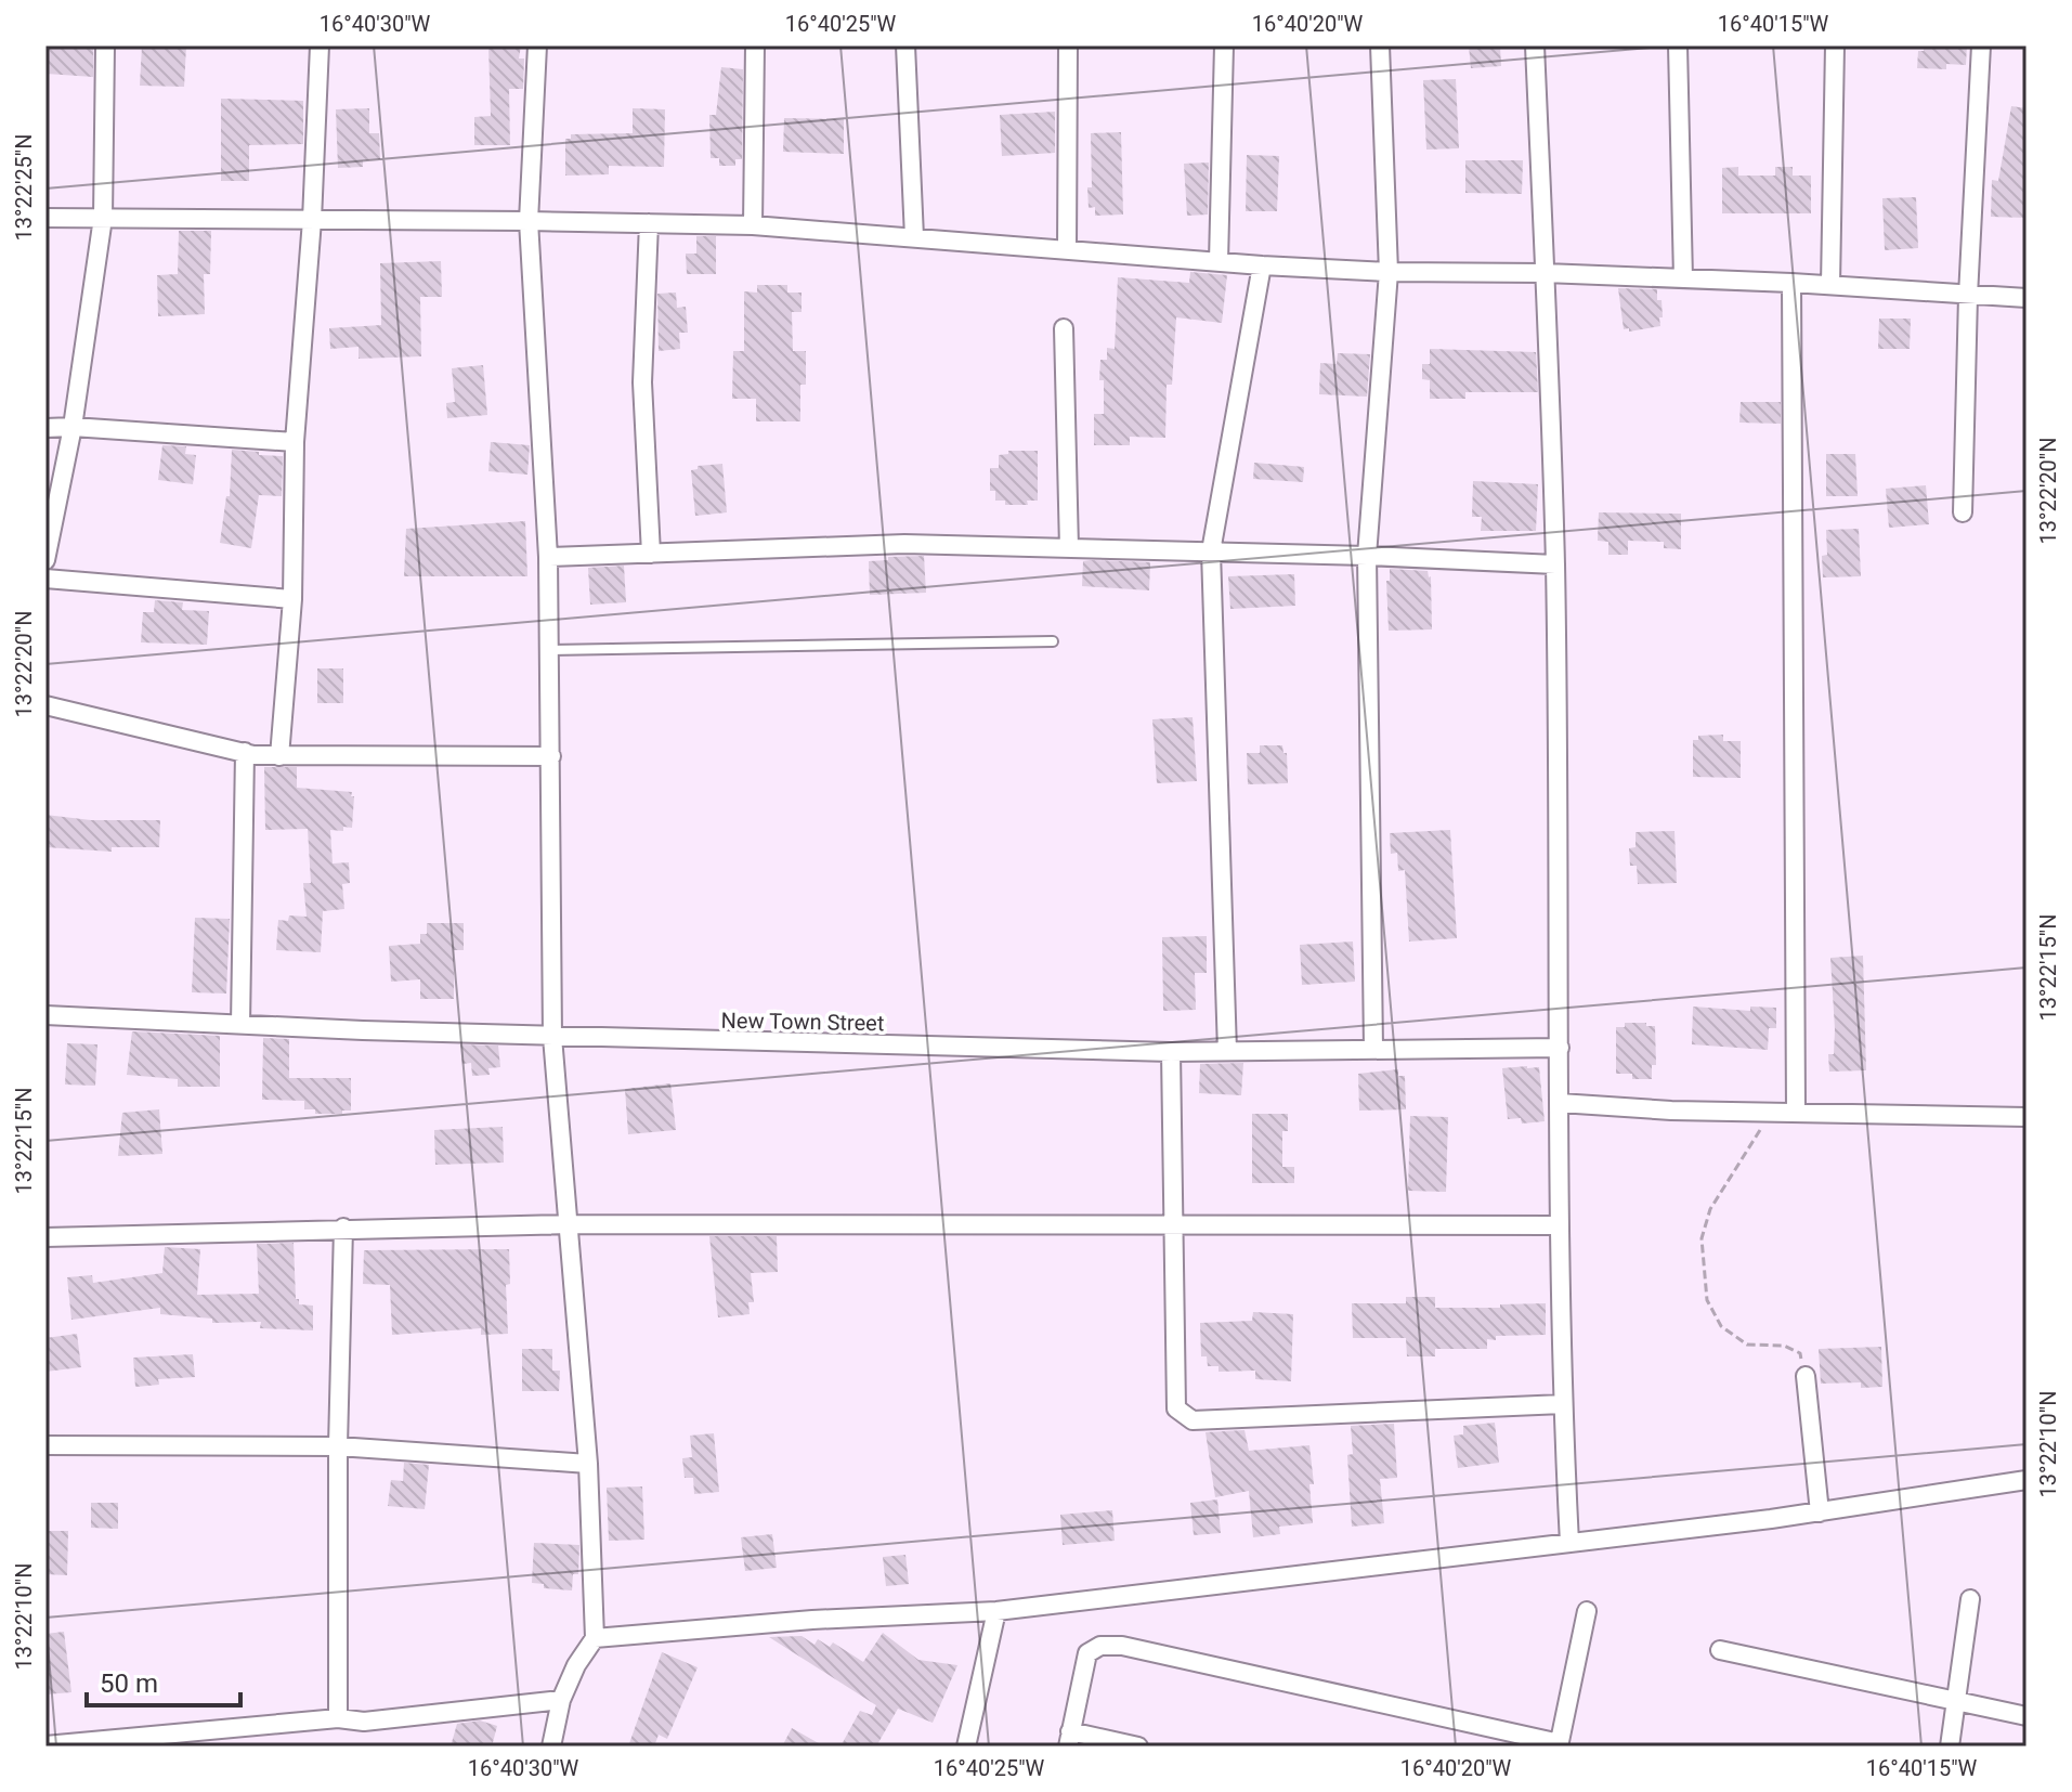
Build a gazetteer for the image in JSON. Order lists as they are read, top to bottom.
{
  "streets": {
    "street": ["New Town Street"]
  },
  "scale_bar": "50 m",
  "coordinates": [
    "16°40'30\"W",
    "16°40'25\"W",
    "16°40'20\"W",
    "16°40'15\"W",
    "13°22'25\"N",
    "13°22'20\"N",
    "13°22'15\"N",
    "13°22'10\"N"
  ]
}
